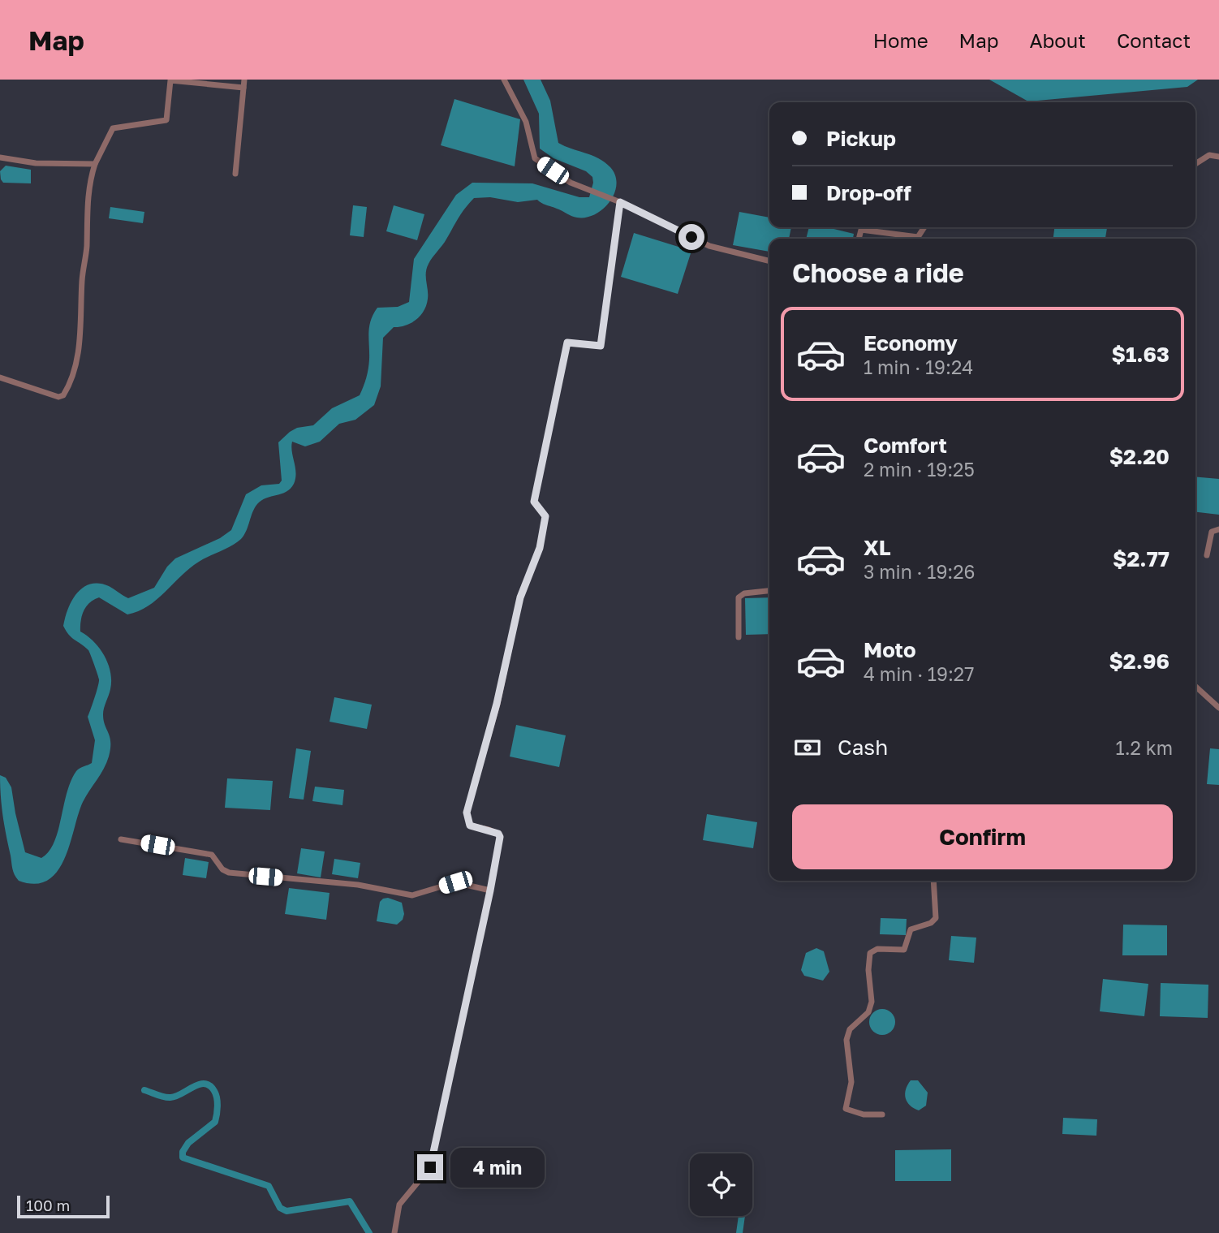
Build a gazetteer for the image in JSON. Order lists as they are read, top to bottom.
{
  "scale_bar": "100 m",
  "page": {
    "header": "Map",
    "nav": [
      "Home",
      "Map",
      "About",
      "Contact"
    ],
    "banner": ["Pickup", "Drop-off"],
    "heading": "Choose a ride",
    "list": [
      {
        "name": "Economy",
        "note": "1 min · 19:24",
        "value": "$1.63"
      },
      {
        "name": "Comfort",
        "note": "2 min · 19:25",
        "value": "$2.20"
      },
      {
        "name": "XL",
        "note": "3 min · 19:26",
        "value": "$2.77"
      },
      {
        "name": "Moto",
        "note": "4 min · 19:27",
        "value": "$2.96"
      }
    ],
    "pay": ["Cash", "1.2 km"],
    "buttons": "Confirm",
    "bubble": "4 min",
    "scale": "100 m"
  }
}
